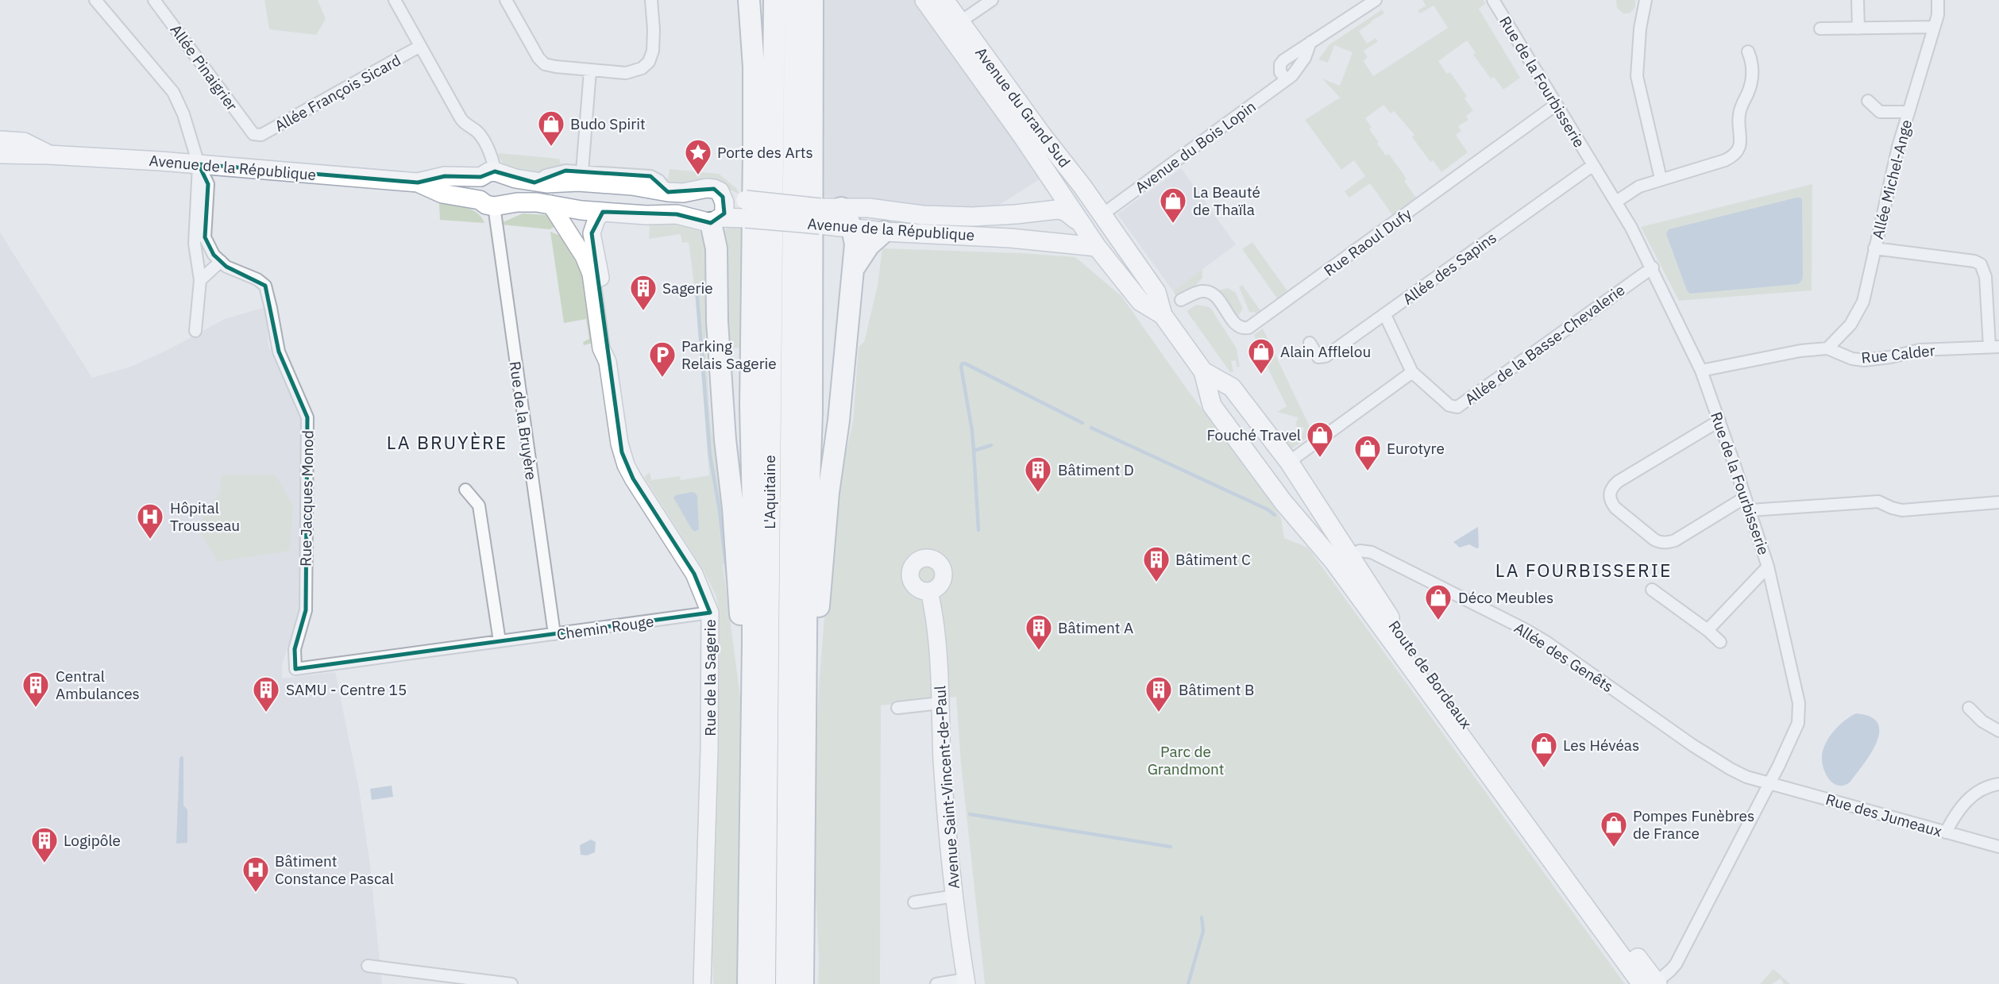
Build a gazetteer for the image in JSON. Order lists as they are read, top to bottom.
{
  "streets": {
    "highway": ["L'Aquitaine"],
    "main road": ["Avenue du Grand Sud", "Avenue de la République", "Route de Bordeaux"],
    "street": [
      "Allée Pinaigrier",
      "Rue de la Fourbisserie",
      "Allée François Sicard",
      "Avenue du Bois Lopin",
      "Allée Michel-Ange",
      "Rue Raoul Dufy",
      "Allée des Sapins",
      "Allée de la Basse-Chevalerie",
      "Rue Calder",
      "Rue de la Bruyère",
      "Rue Jacques Monod",
      "Chemin Rouge",
      "Allée des Genêts",
      "Rue de la Sagerie",
      "Avenue Saint-Vincent-de-Paul",
      "Rue des Jumeaux"
    ]
  },
  "crossings": [
    ["Allée Pinaigrier", "Allée François Sicard"],
    ["Rue de la Fourbisserie", "Rue Raoul Dufy"],
    ["Rue de la Fourbisserie", "Allée des Sapins"],
    ["Rue de la Fourbisserie", "Allée de la Basse-Chevalerie"],
    ["Rue de la Fourbisserie", "Rue Calder"],
    ["Rue de la Fourbisserie", "Allée des Genêts"],
    ["Rue de la Fourbisserie", "Route de Bordeaux"],
    ["Rue de la Fourbisserie", "Rue des Jumeaux"],
    ["Avenue du Grand Sud", "Avenue du Bois Lopin"],
    ["Avenue du Grand Sud", "Avenue de la République"],
    ["Avenue du Grand Sud", "Route de Bordeaux"],
    ["Avenue de la République", "Rue de la Bruyère"],
    ["Avenue de la République", "Rue de la Sagerie"],
    ["Allée Michel-Ange", "Rue Calder"],
    ["Allée des Sapins", "Allée de la Basse-Chevalerie"],
    ["Rue de la Bruyère", "Chemin Rouge"],
    ["Rue Jacques Monod", "Chemin Rouge"],
    ["Chemin Rouge", "Rue de la Sagerie"],
    ["Allée des Genêts", "Route de Bordeaux"],
    ["Allée des Genêts", "Rue des Jumeaux"]
  ],
  "districts": ["LA BRUYÈRE", "LA FOURBISSERIE"],
  "parks": ["Parc de Grandmont"],
  "places": {
    "shop": [
      "Budo Spirit",
      "La Beauté de Thaïla",
      "Alain Afflelou",
      "Fouché Travel",
      "Eurotyre",
      "Déco Meubles",
      "Les Hévéas",
      "Pompes Funèbres de France"
    ],
    "place": ["Porte des Arts"],
    "building": [
      "Sagerie",
      "Bâtiment D",
      "Bâtiment C",
      "Bâtiment A",
      "Central Ambulances",
      "SAMU - Centre 15",
      "Bâtiment B",
      "Logipôle"
    ],
    "parking": ["Parking Relais Sagerie"],
    "hospital": ["Hôpital Trousseau", "Bâtiment Constance Pascal"]
  }
}
